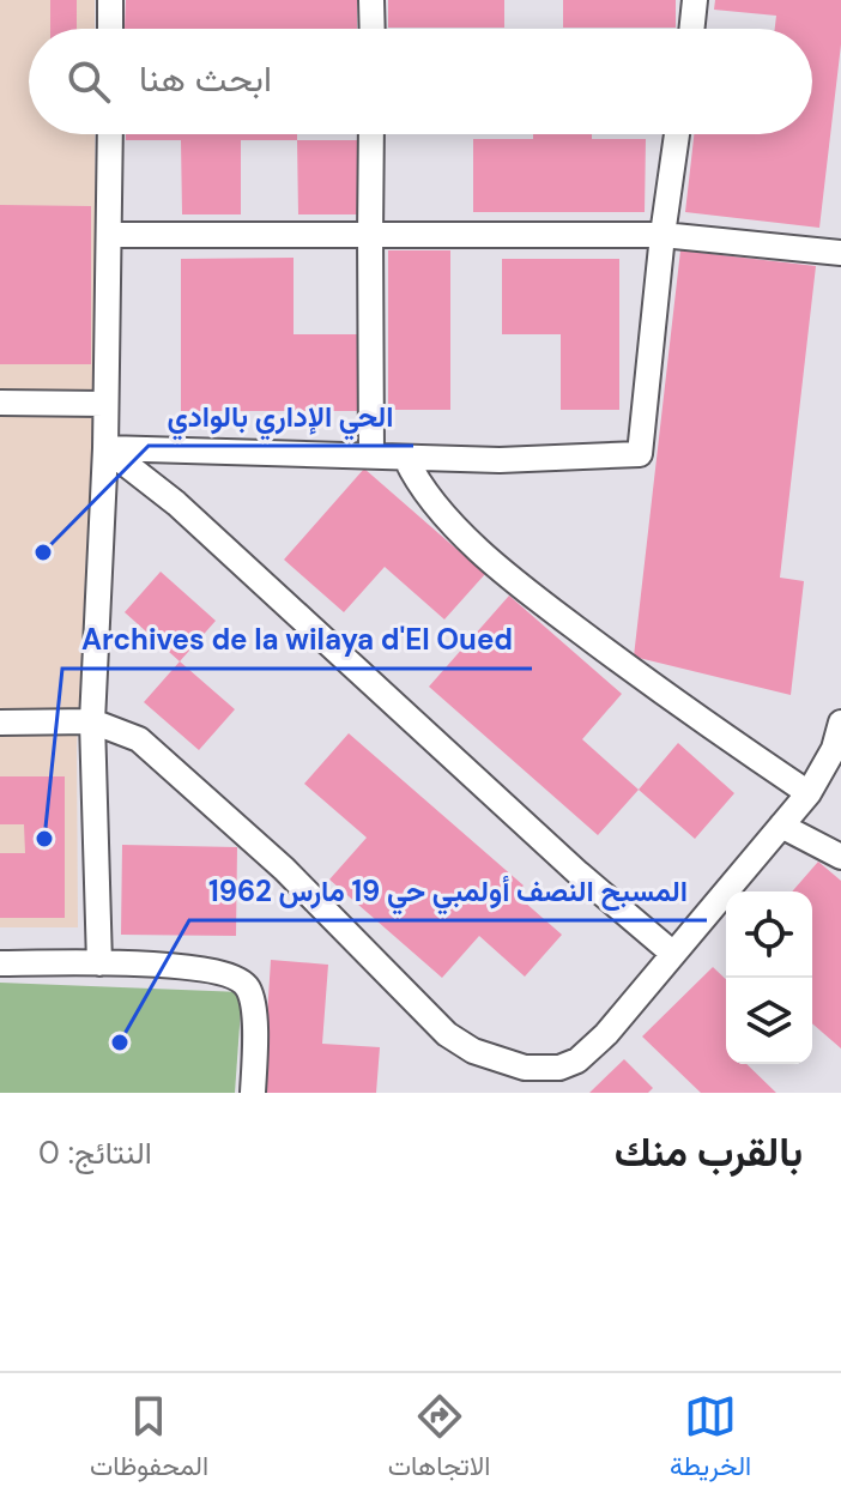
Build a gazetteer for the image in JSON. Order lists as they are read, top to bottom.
{
  "places": ["الحي الإداري بالوادي", "Archives de la wilaya d'El Oued", "المسبح النصف أولمبي حي 19 مارس 1962"],
  "page": {
    "search": "ابحث هنا",
    "heading": ["بالقرب منك", "النتائج: 0"],
    "nav": ["الخريطة", "الاتجاهات", "المحفوظات"]
  }
}
